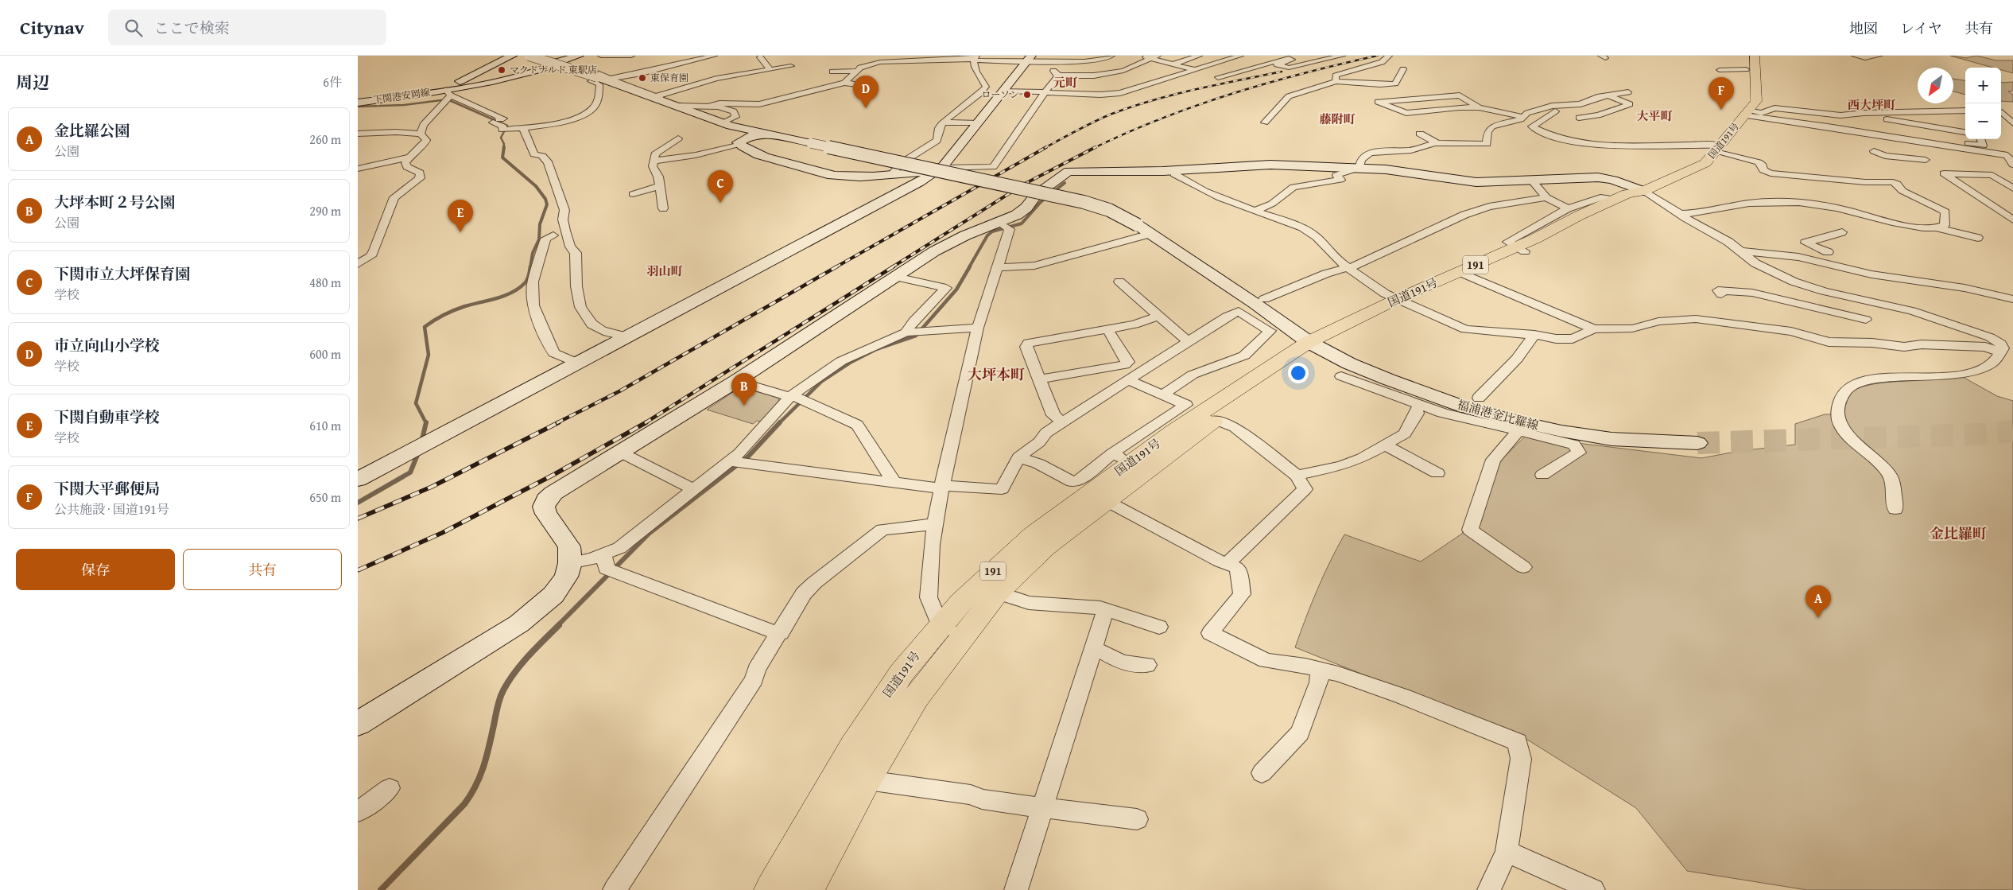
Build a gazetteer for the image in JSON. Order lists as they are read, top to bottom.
{
  "streets": {
    "highway": ["国道191号", "191"],
    "street": ["下関港安岡線", "福浦港金比羅線"]
  },
  "crossings": [
    ["国道191号", "福浦港金比羅線"]
  ],
  "districts": [
    "元町",
    "西大坪町",
    "大平町",
    "藤附町",
    "羽山町",
    "大坪本町",
    "金比羅町"
  ],
  "places": ["マクドナルド 東駅店", "東保育園", "ローソン"],
  "north": "bottom left",
  "page": {
    "header": "Citynav",
    "search": "ここで検索",
    "nav": ["地図", "レイヤ", "共有"],
    "heading": ["周辺", "6件"],
    "map_buttons": ["+", "−"],
    "pins": [
      "D",
      "F",
      "C",
      "E",
      "B",
      "A"
    ],
    "list": [
      {
        "mark": "A",
        "name": "金比羅公園",
        "note": "公園",
        "value": "260 m"
      },
      {
        "mark": "B",
        "name": "大坪本町２号公園",
        "note": "公園",
        "value": "290 m"
      },
      {
        "mark": "C",
        "name": "下関市立大坪保育園",
        "note": "学校",
        "value": "480 m"
      },
      {
        "mark": "D",
        "name": "市立向山小学校",
        "note": "学校",
        "value": "600 m"
      },
      {
        "mark": "E",
        "name": "下関自動車学校",
        "note": "学校",
        "value": "610 m"
      },
      {
        "mark": "F",
        "name": "下関大平郵便局",
        "note": "公共施設 · 国道191号",
        "value": "650 m"
      }
    ],
    "buttons": ["保存", "共有"]
  }
}
